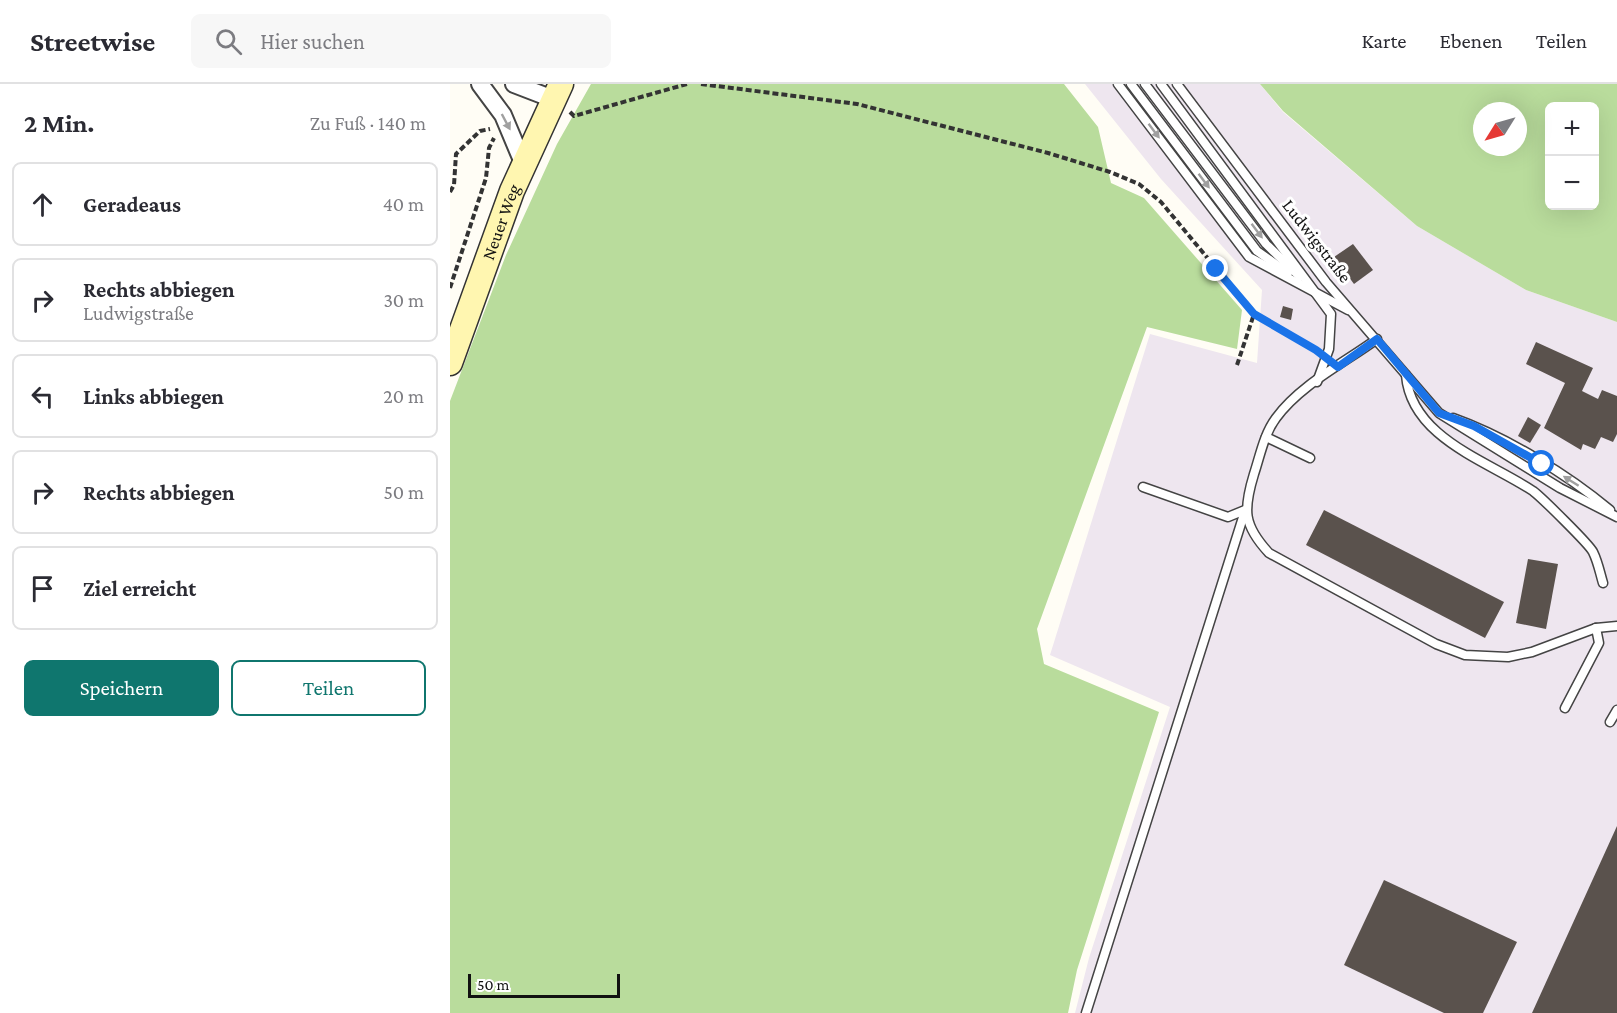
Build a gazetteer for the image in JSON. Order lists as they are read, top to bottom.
{
  "streets": {
    "main road": ["Neuer Weg"],
    "lane": ["Ludwigstraße"]
  },
  "scale_bar": "50 m",
  "north": "bottom left",
  "page": {
    "header": "Streetwise",
    "search": "Hier suchen",
    "nav": ["Karte", "Ebenen", "Teilen"],
    "heading": ["2 Min.", "Zu Fuß · 140 m"],
    "map_buttons": ["+", "−"],
    "list": [
      ["Geradeaus", "40 m"],
      ["Rechts abbiegen", "Ludwigstraße", "30 m"],
      ["Links abbiegen", "20 m"],
      ["Rechts abbiegen", "50 m"],
      "Ziel erreicht"
    ],
    "buttons": ["Speichern", "Teilen"],
    "scale": "50 m"
  }
}
